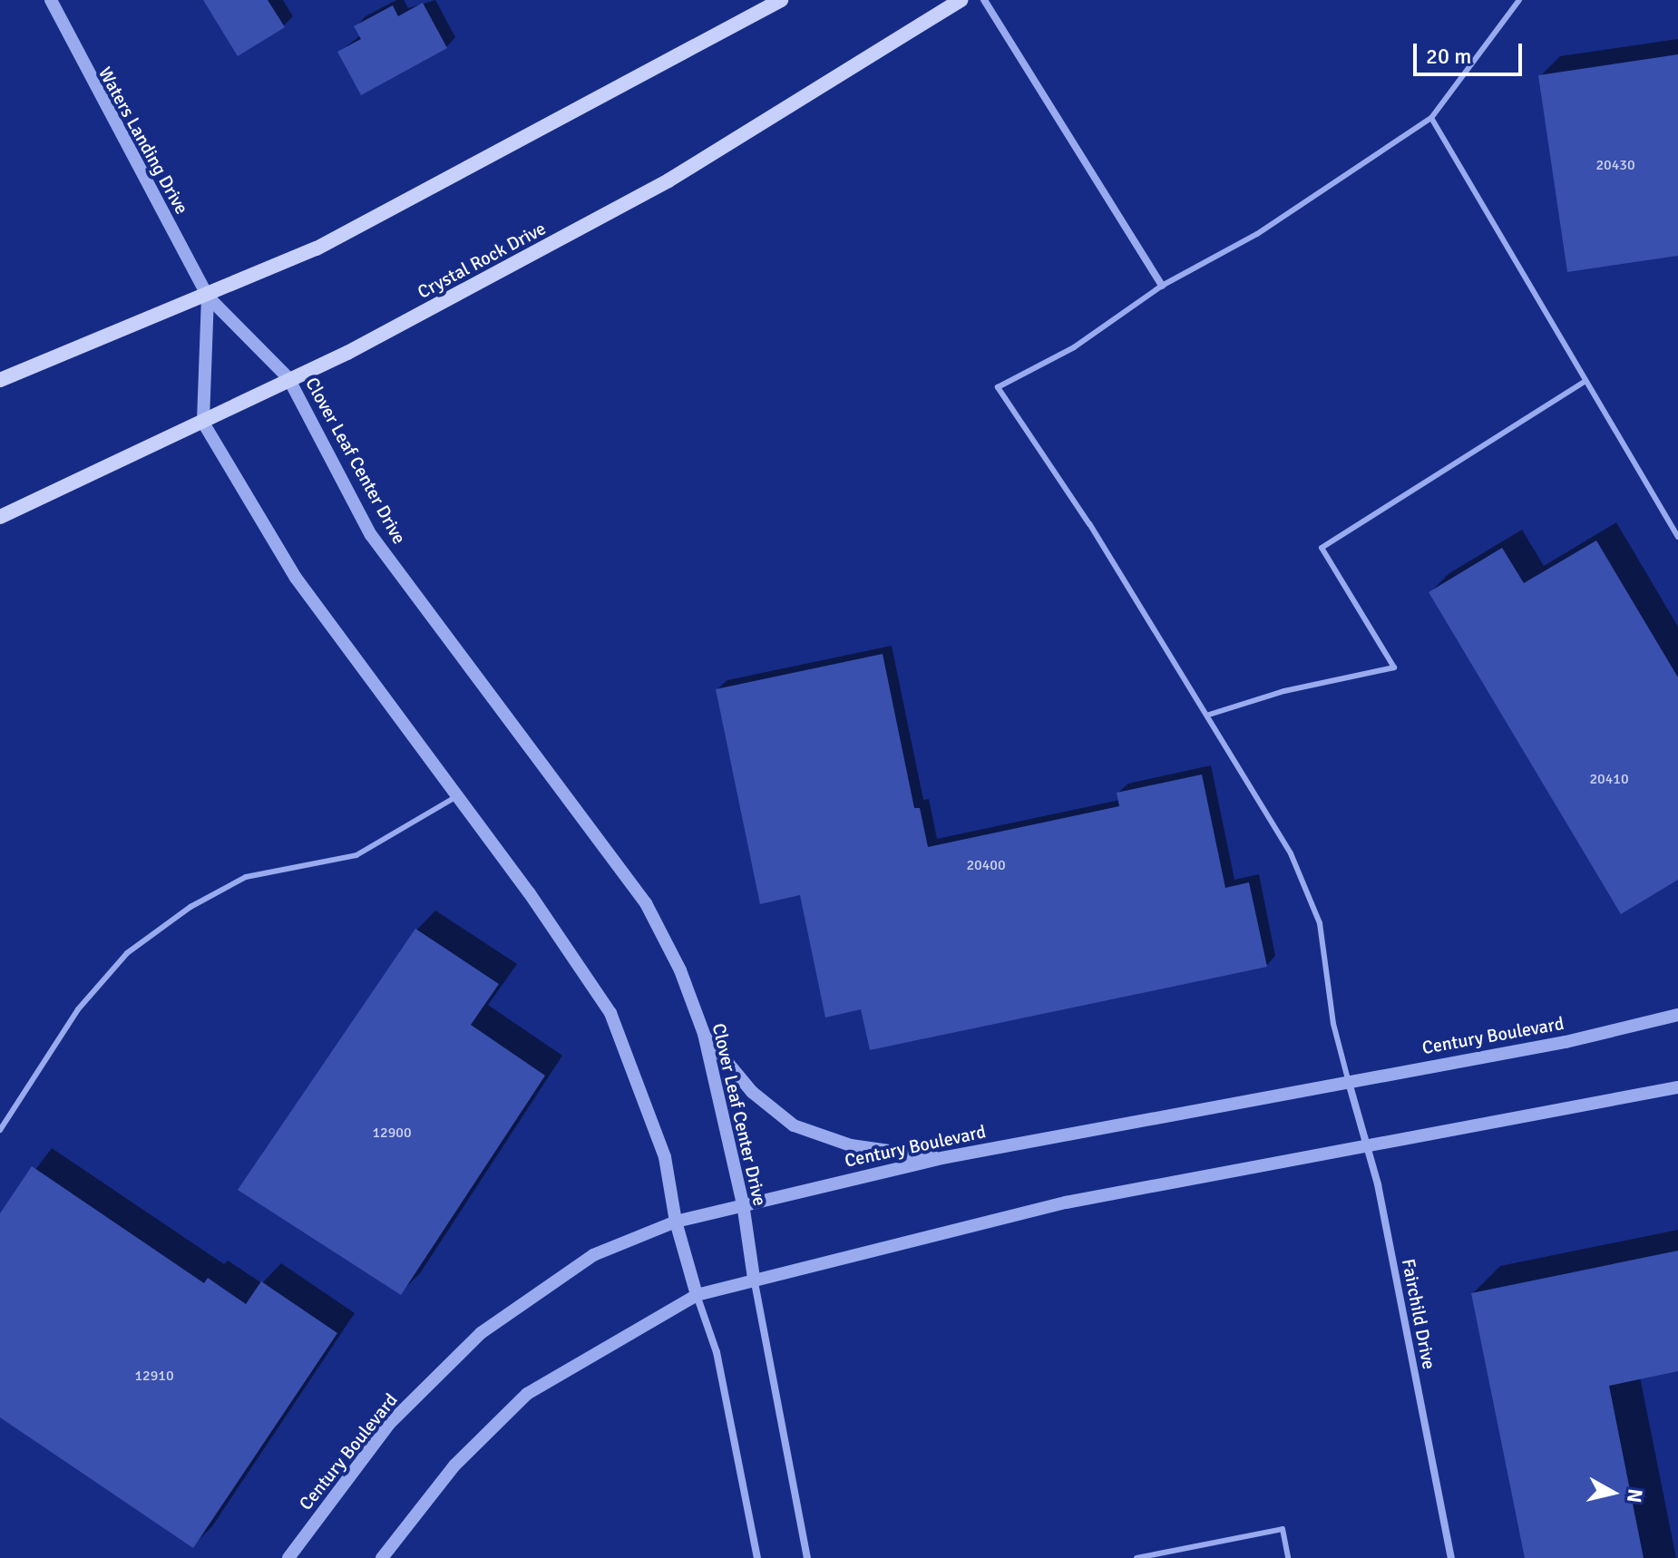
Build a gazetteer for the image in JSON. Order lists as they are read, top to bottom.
{
  "streets": {
    "main road": ["Crystal Rock Drive"],
    "street": [
      "Waters Landing Drive",
      "Clover Leaf Center Drive",
      "Century Boulevard",
      "Fairchild Drive"
    ]
  },
  "crossings": [
    ["Waters Landing Drive", "Clover Leaf Center Drive"],
    ["Crystal Rock Drive", "Clover Leaf Center Drive"],
    ["Clover Leaf Center Drive", "Century Boulevard"],
    ["Century Boulevard", "Fairchild Drive"]
  ],
  "house_numbers": [
    "20430",
    "20410",
    "20400",
    "12900",
    "12910"
  ],
  "scale_bar": "20 m",
  "north": "right"
}
